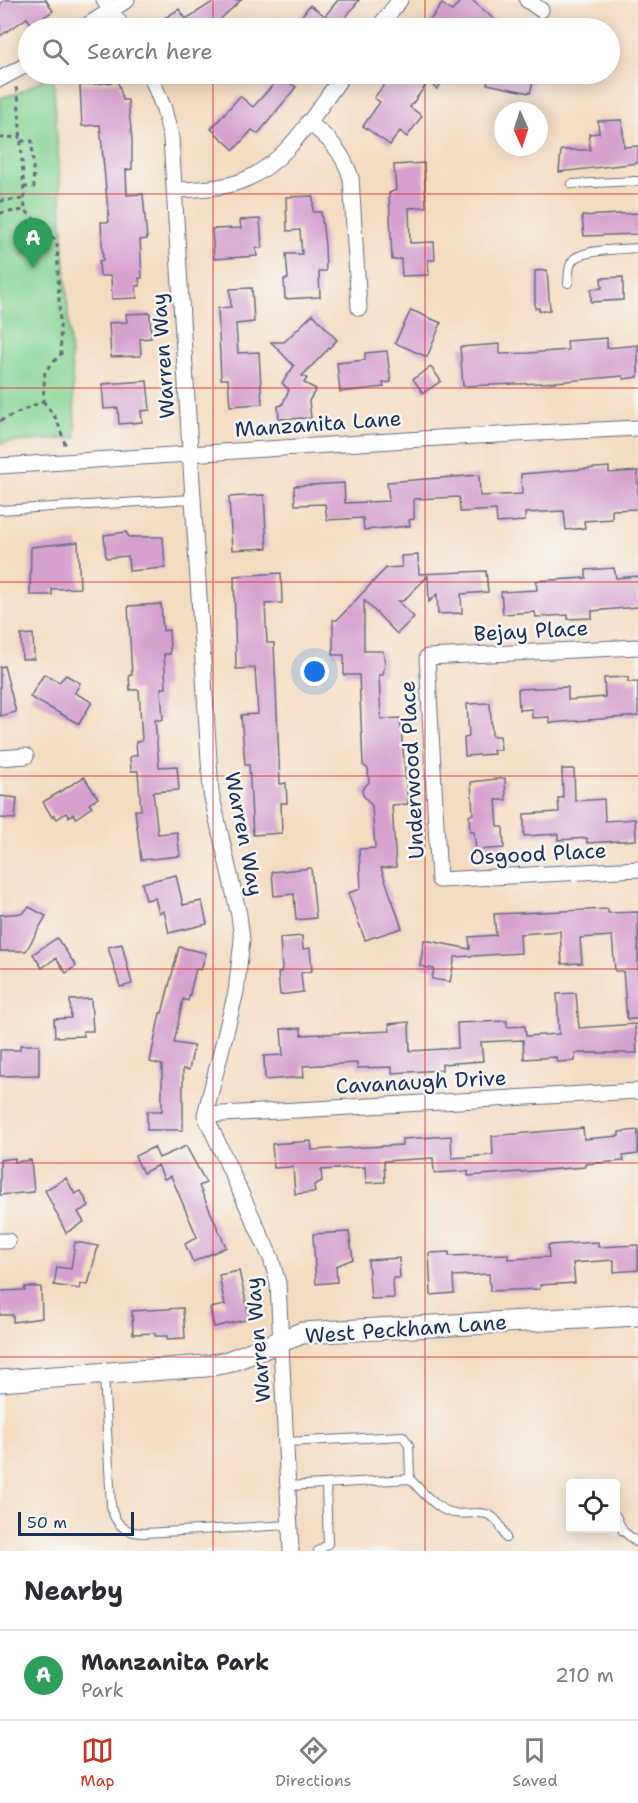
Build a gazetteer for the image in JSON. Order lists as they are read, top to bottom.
{
  "streets": {
    "street": [
      "Warren Way",
      "Manzanita Lane",
      "Bejay Place",
      "Underwood Place",
      "Osgood Place",
      "Cavanaugh Drive",
      "West Peckham Lane"
    ]
  },
  "crossings": [
    ["Warren Way", "Manzanita Lane"],
    ["Warren Way", "Cavanaugh Drive"],
    ["Warren Way", "West Peckham Lane"],
    ["Bejay Place", "Underwood Place"],
    ["Underwood Place", "Osgood Place"]
  ],
  "scale_bar": "50 m",
  "north": "bottom",
  "page": {
    "search": "Search here",
    "pins": "A",
    "scale": "50 m",
    "heading": "Nearby",
    "list": [
      {
        "mark": "A",
        "name": "Manzanita Park",
        "note": "Park",
        "value": "210 m"
      }
    ],
    "nav": ["Map", "Directions", "Saved"]
  }
}
